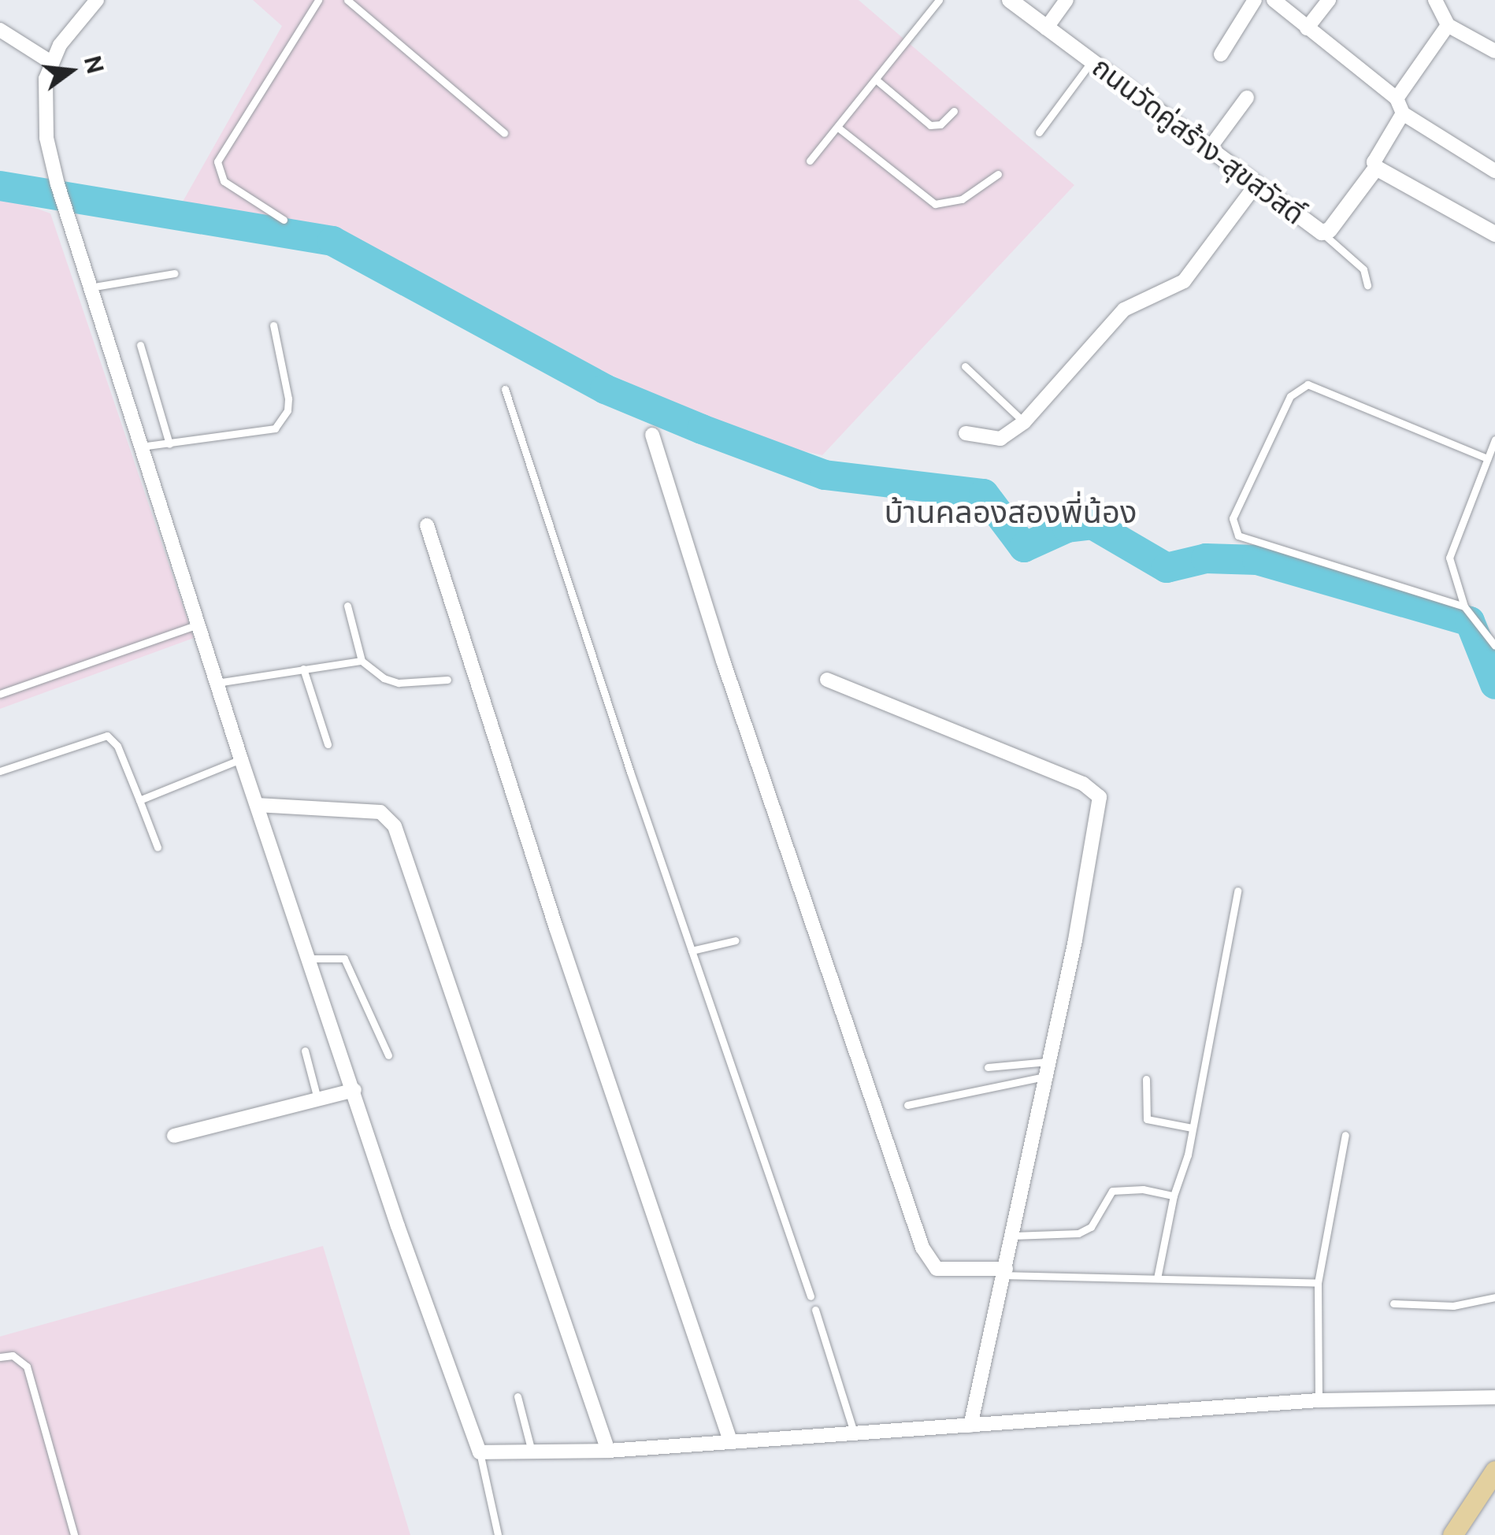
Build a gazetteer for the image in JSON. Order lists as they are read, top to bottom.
{
  "streets": {
    "street": ["ถนนวัดคู่สร้าง-สุขสวัสดิ์"]
  },
  "districts": ["บ้านคลองสองพี่น้อง"],
  "north": "right"
}
